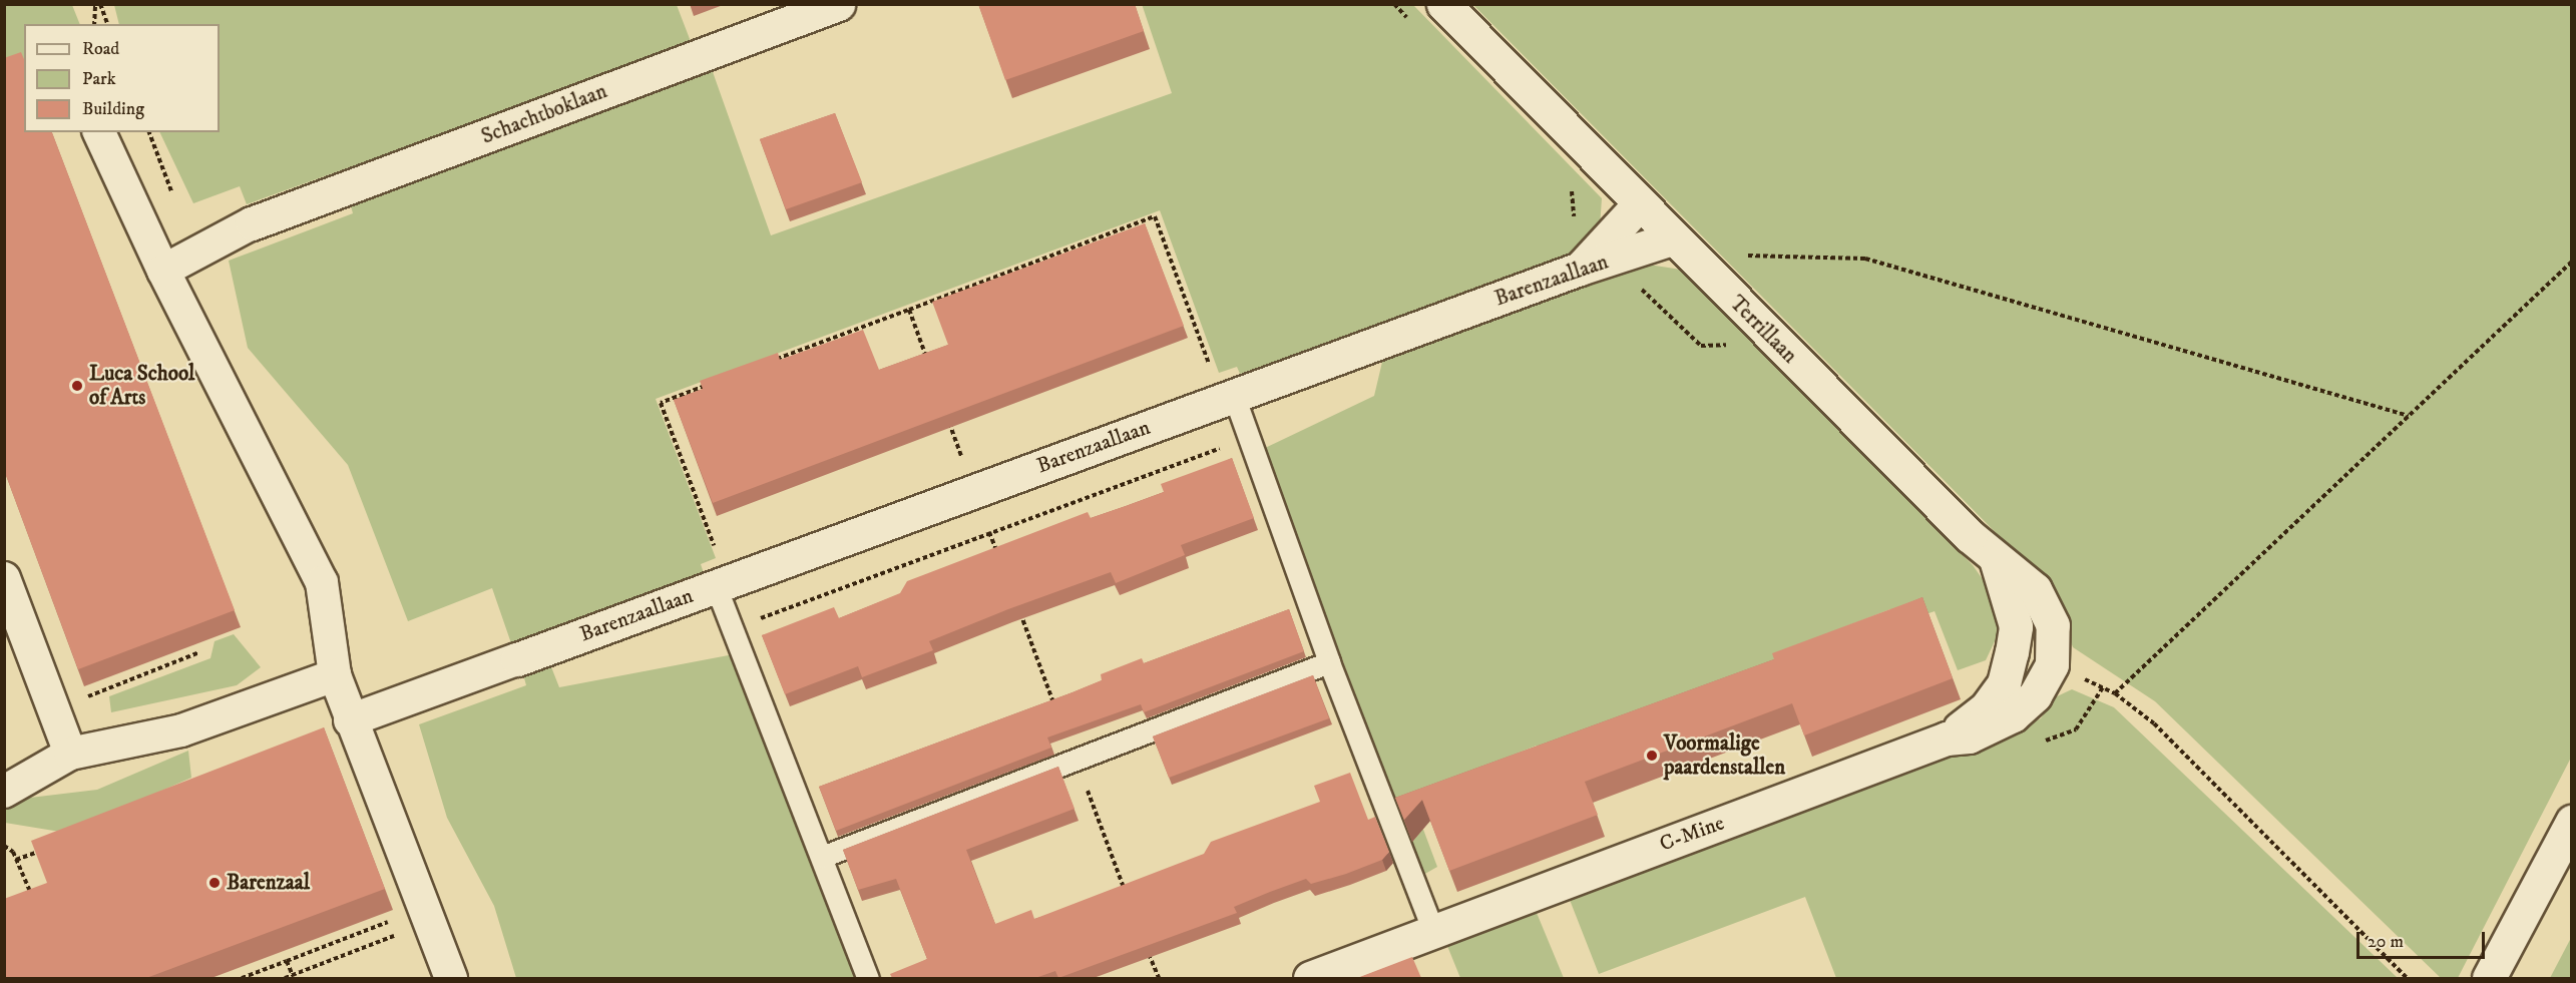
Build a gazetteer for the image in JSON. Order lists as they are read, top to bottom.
{
  "streets": {
    "street": [
      "Schachtboklaan",
      "Barenzaallaan",
      "Terrillaan",
      "C-Mine"
    ]
  },
  "crossings": [
    ["Barenzaallaan", "Terrillaan"],
    ["Terrillaan", "C-Mine"]
  ],
  "places": ["Luca School of Arts", "Voormalige paardenstallen", "Barenzaal"],
  "legend": ["Road", "Park", "Building"],
  "scale_bar": "20 m"
}
